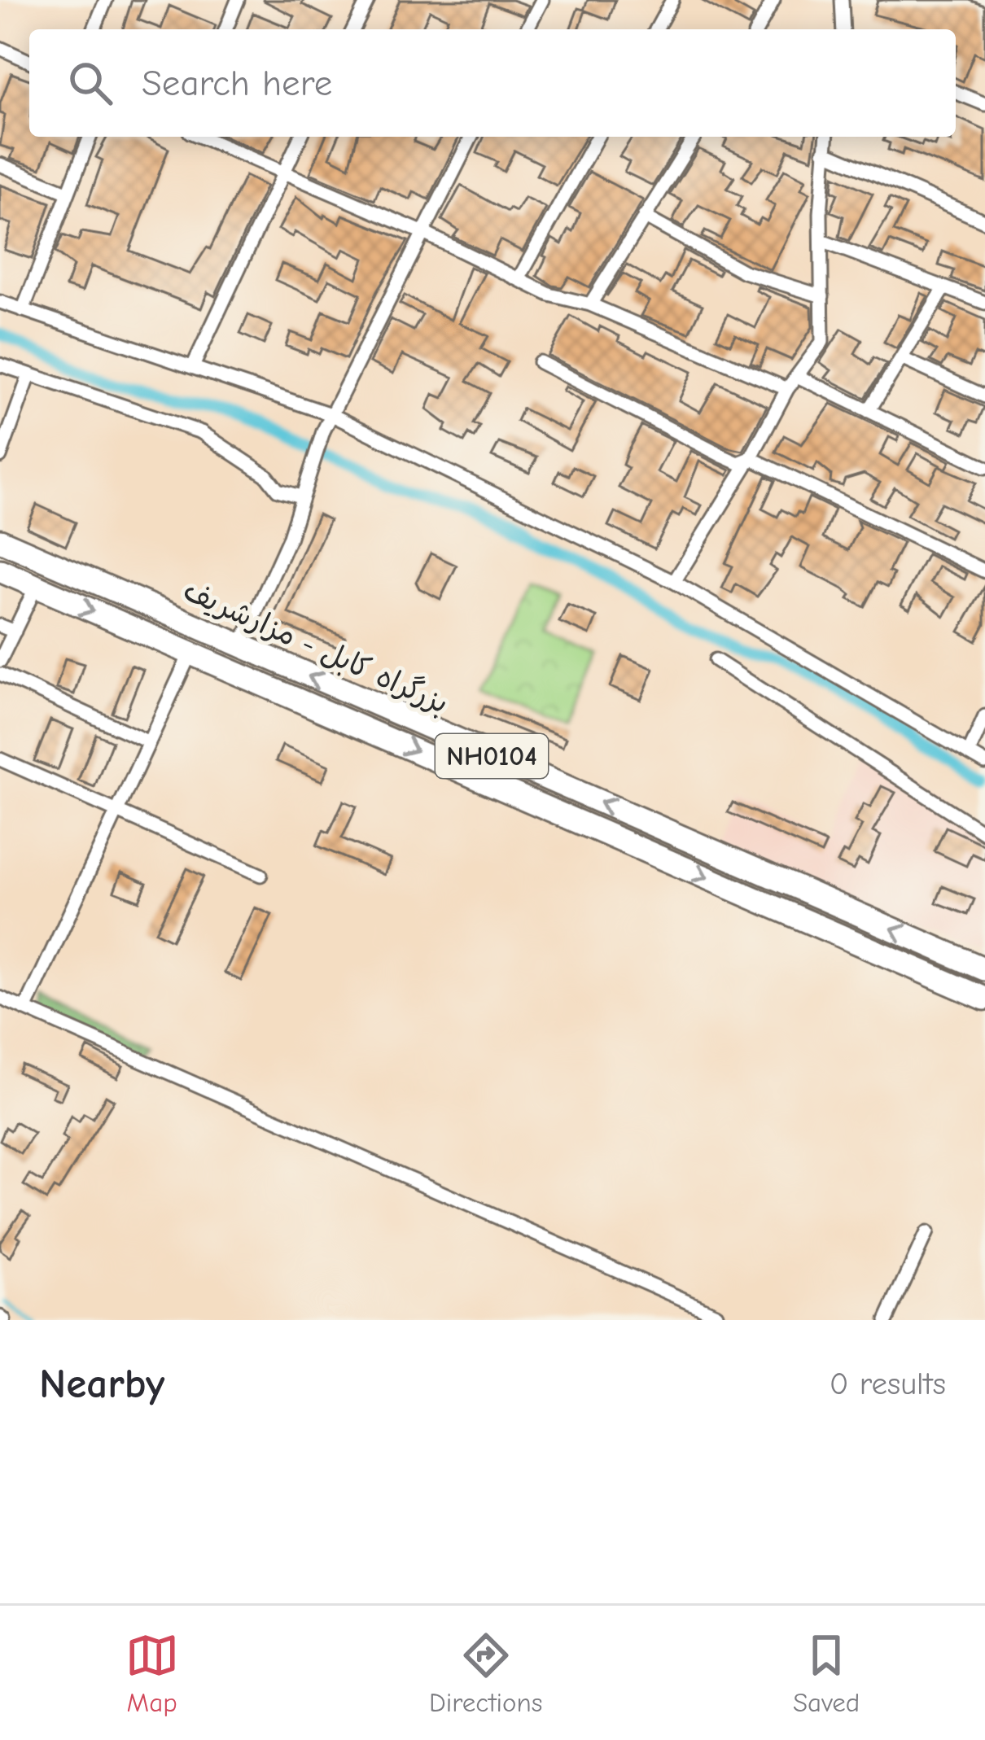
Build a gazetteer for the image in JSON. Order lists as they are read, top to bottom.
{
  "streets": {
    "highway": ["بزرگراه کابل - مزارشریف", "NH0104"]
  },
  "page": {
    "search": "Search here",
    "heading": ["Nearby", "0 results"],
    "nav": ["Map", "Directions", "Saved"]
  }
}
